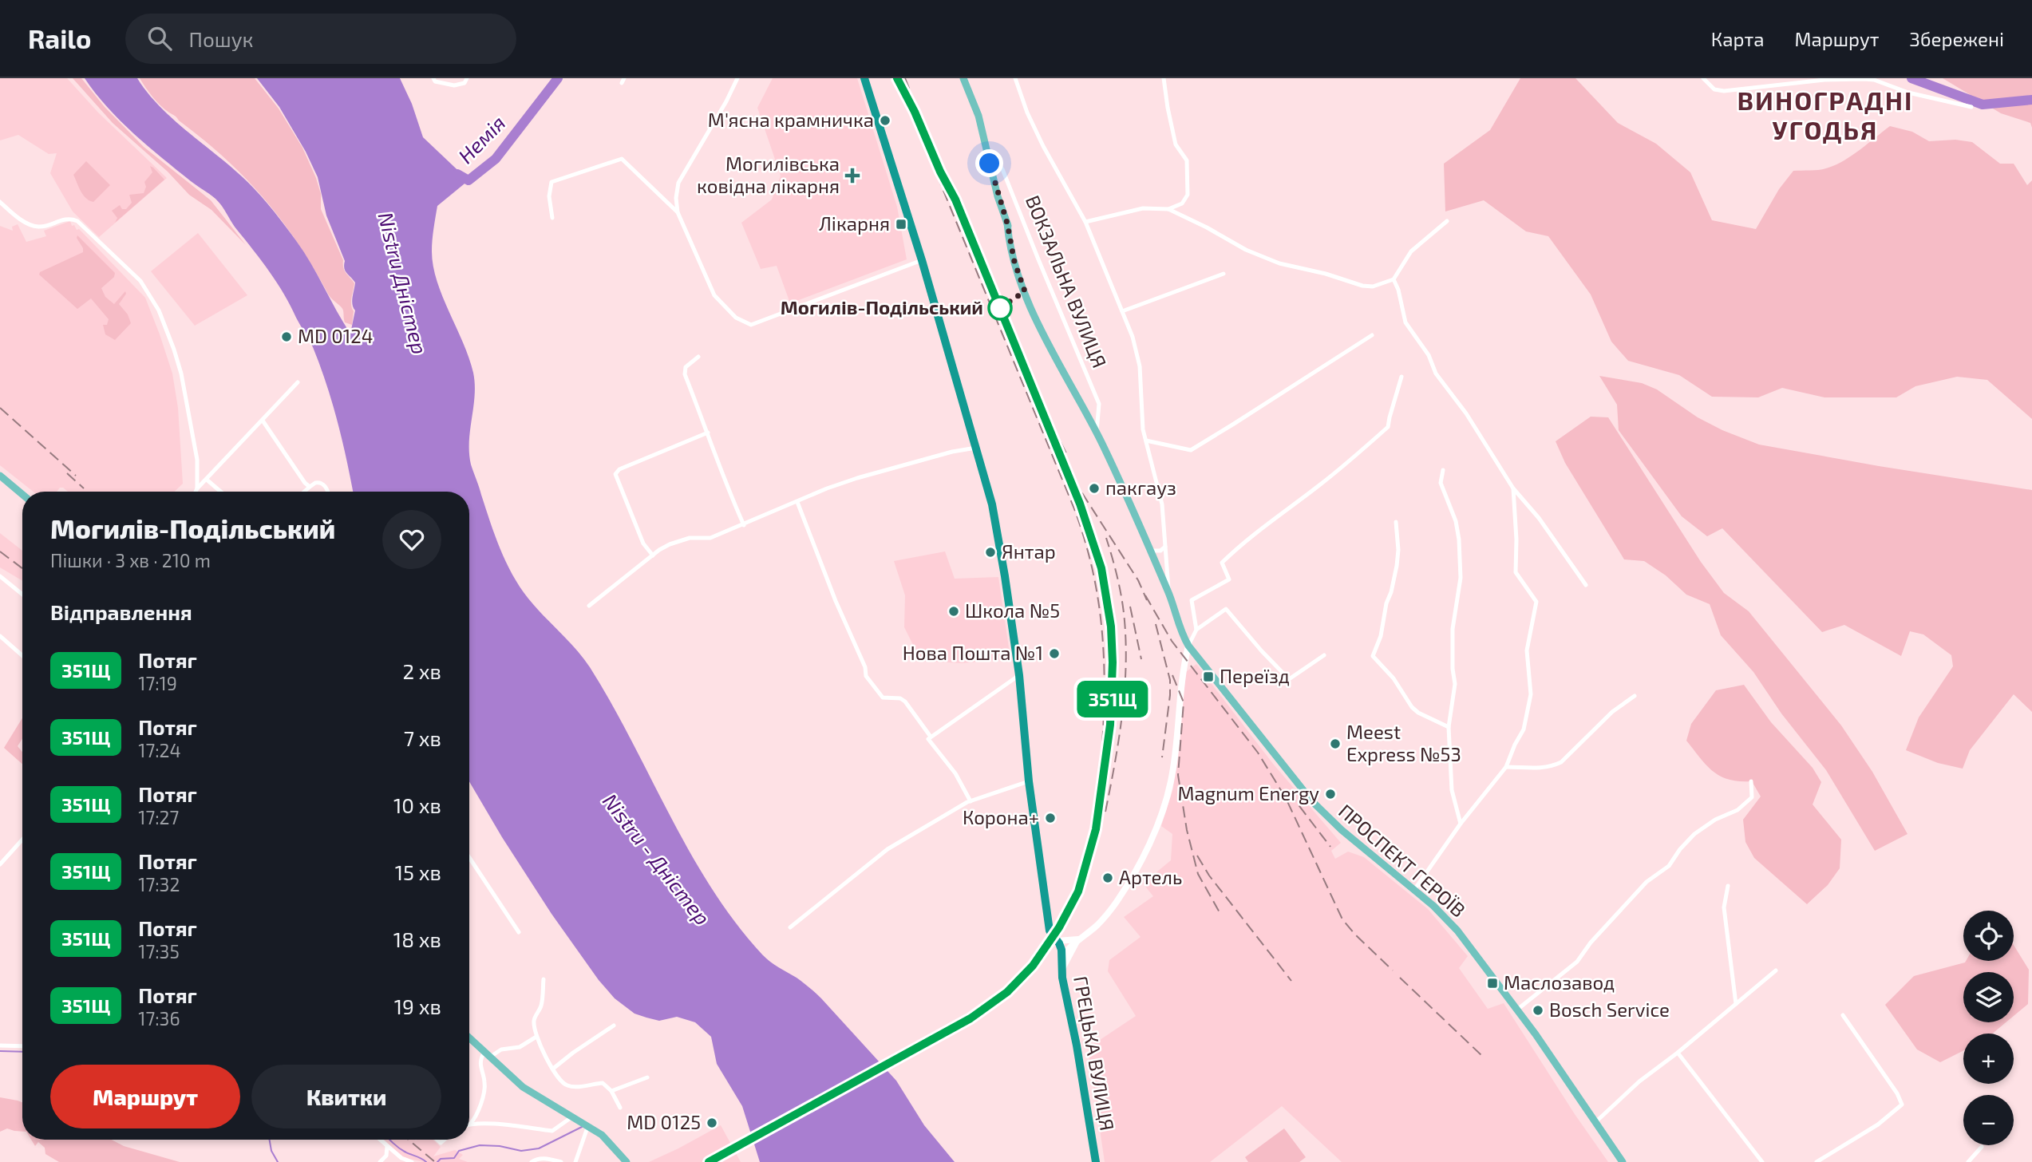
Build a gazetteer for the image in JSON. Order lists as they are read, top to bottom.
{
  "streets": {
    "highway": ["ГРЕЦЬКА ВУЛИЦЯ"],
    "main road": ["ВОКЗАЛЬНА ВУЛИЦЯ", "ПРОСПЕКТ ГЕРОЇВ"]
  },
  "crossings": [
    ["ВОКЗАЛЬНА ВУЛИЦЯ", "ПРОСПЕКТ ГЕРОЇВ"]
  ],
  "districts": ["ВИНОГРАДНІ УГОДЬЯ"],
  "water": ["Немія", "Nistru Дністер", "Nistru - Дністер"],
  "places": {
    "other": [
      "М'ясна крамничка",
      "Могилів-Подільський",
      "MD 0124",
      "пакгауз",
      "Янтар",
      "Школа №5",
      "Нова Пошта №1",
      "Meest Express №53",
      "Magnum Energy",
      "Корона+",
      "Артель",
      "Bosch Service",
      "MD 0125"
    ],
    "health": ["Могилівська ковідна лікарня"],
    "transit": ["Лікарня", "Переїзд", "Маслозавод"]
  },
  "page": {
    "header": "Railo",
    "search": "Пошук",
    "nav": ["Карта", "Маршрут", "Збережені"],
    "on_map": "351Щ",
    "heading": [
      ["Могилів-Подільський", "Пішки · 3 хв · 210 m"],
      "Відправлення"
    ],
    "list": [
      {
        "mark": "351Щ",
        "name": "Потяг",
        "note": "17:19",
        "value": "2 хв"
      },
      {
        "mark": "351Щ",
        "name": "Потяг",
        "note": "17:24",
        "value": "7 хв"
      },
      {
        "mark": "351Щ",
        "name": "Потяг",
        "note": "17:27",
        "value": "10 хв"
      },
      {
        "mark": "351Щ",
        "name": "Потяг",
        "note": "17:32",
        "value": "15 хв"
      },
      {
        "mark": "351Щ",
        "name": "Потяг",
        "note": "17:35",
        "value": "18 хв"
      },
      {
        "mark": "351Щ",
        "name": "Потяг",
        "note": "17:36",
        "value": "19 хв"
      }
    ],
    "map_buttons": ["+", "−"],
    "buttons": ["Маршрут", "Квитки"]
  }
}
